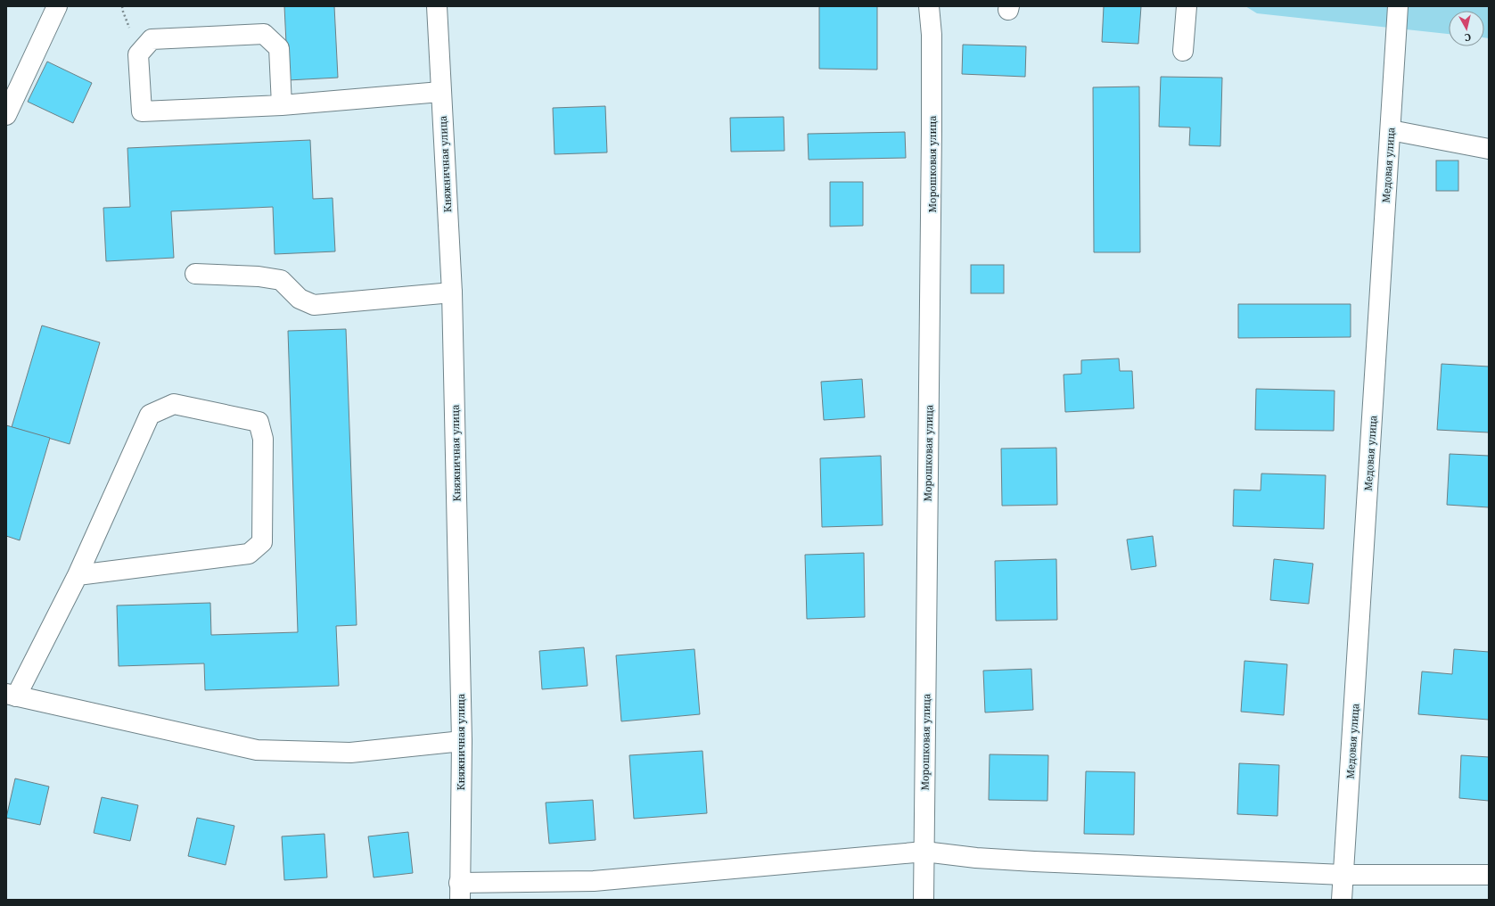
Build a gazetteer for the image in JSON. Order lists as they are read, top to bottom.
{
  "streets": {
    "street": ["Княжничная улица", "Морошковая улица", "Медовая улица"]
  },
  "north": "bottom"
}
